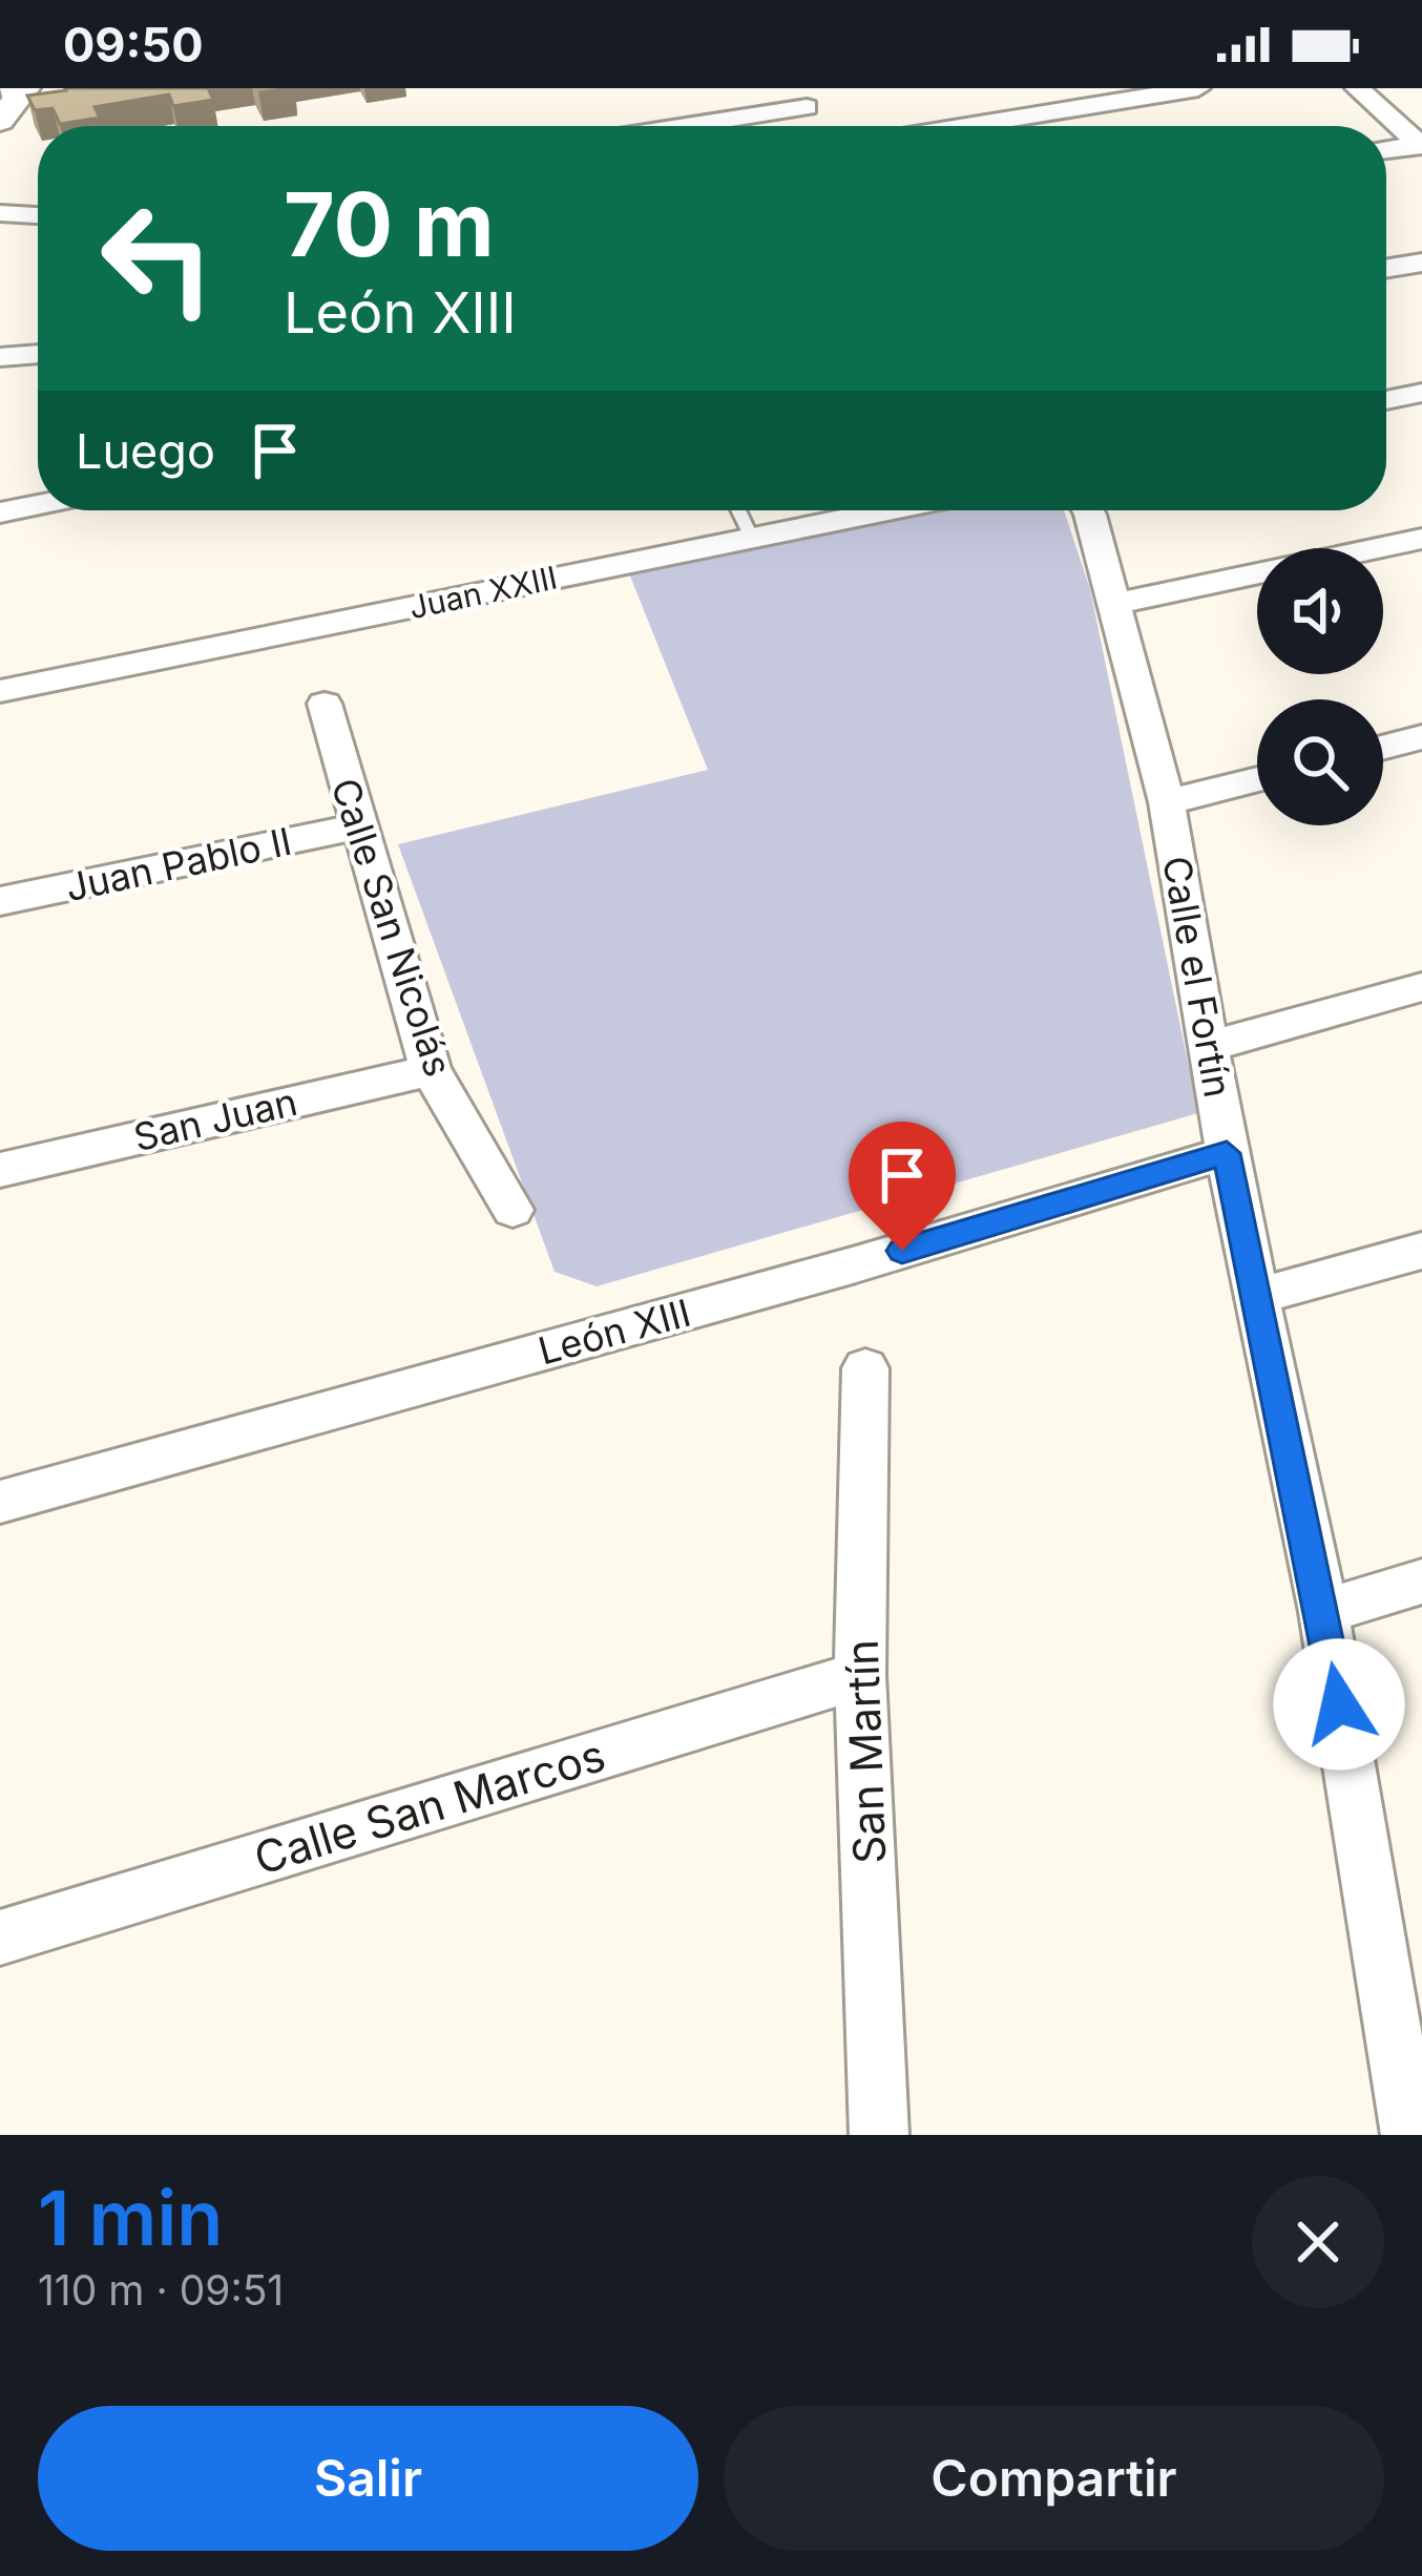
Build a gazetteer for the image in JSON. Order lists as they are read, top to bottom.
{
  "streets": {
    "street": [
      "Juan XXIII",
      "Juan Pablo II",
      "Calle San Nicolás",
      "Calle el Fortín",
      "San Juan",
      "León XIII",
      "San Martín",
      "Calle San Marcos"
    ]
  },
  "crossings": [
    ["Juan Pablo II", "Calle San Nicolás"],
    ["Calle San Nicolás", "San Juan"],
    ["Calle el Fortín", "León XIII"],
    ["San Martín", "Calle San Marcos"]
  ],
  "page": {
    "status": "09:50",
    "turn": ["70 m", "León XIII"],
    "then": "Luego",
    "heading": ["1 min", "110 m · 09:51"],
    "buttons": ["Salir", "Compartir"]
  }
}
